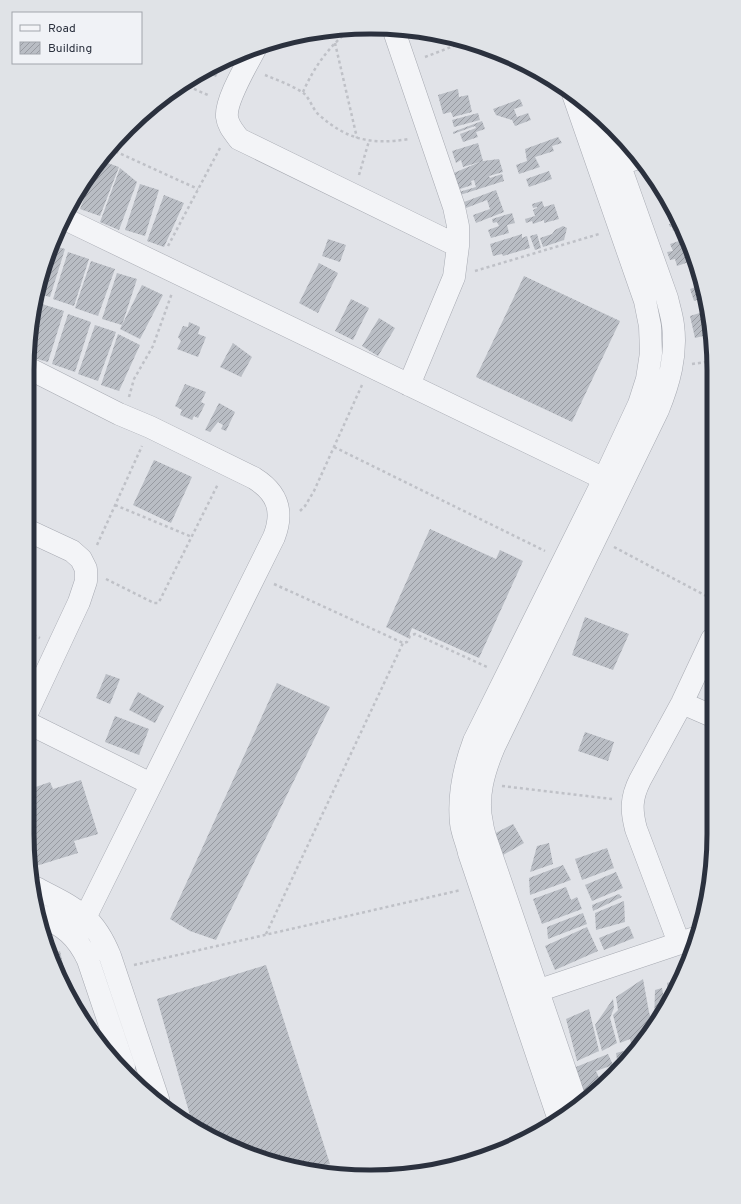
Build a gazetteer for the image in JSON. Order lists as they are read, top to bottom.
{
  "legend": ["Road", "Building"]
}
